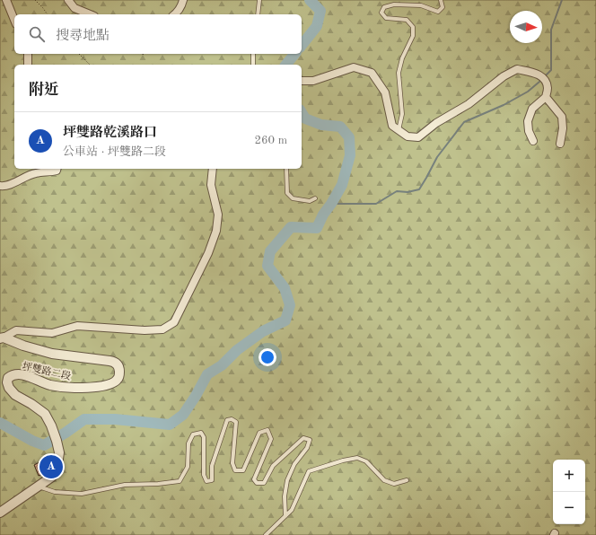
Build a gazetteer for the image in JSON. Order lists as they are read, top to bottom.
{
  "streets": {
    "street": ["坪雙路二段"]
  },
  "north": "right",
  "page": {
    "search": "搜尋地點",
    "heading": "附近",
    "list": [
      {
        "mark": "A",
        "name": "坪雙路乾溪路口",
        "note": "公車站 · 坪雙路二段",
        "value": "260 m"
      }
    ],
    "pins": "A",
    "map_buttons": ["+", "−"]
  }
}
